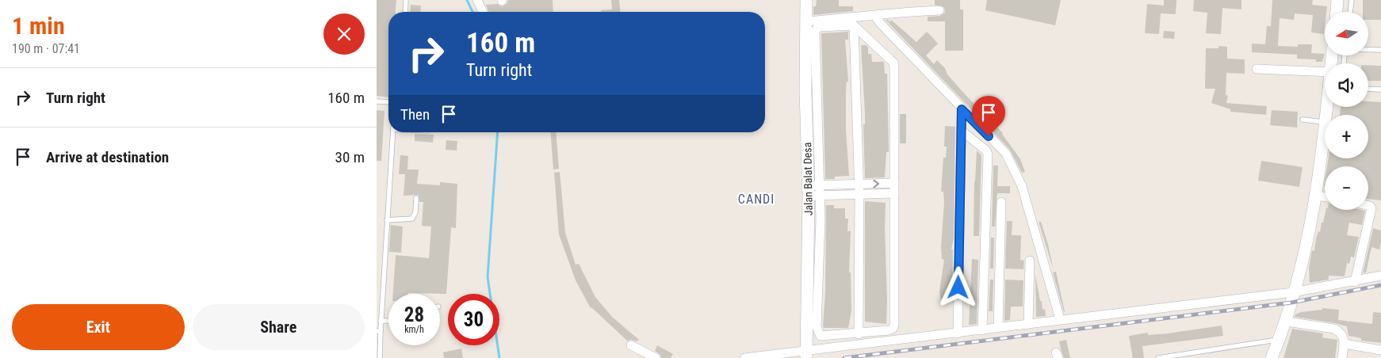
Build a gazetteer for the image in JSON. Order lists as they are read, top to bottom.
{
  "streets": {
    "street": ["Jalan Balat Desa"]
  },
  "districts": ["CANDI"],
  "north": "left",
  "page": {
    "heading": ["1 min", "190 m · 07:41"],
    "map_buttons": ["+", "−"],
    "turn": ["160 m", "Turn right"],
    "list": [
      {
        "name": "Turn right",
        "value": "160 m"
      },
      {
        "name": "Arrive at destination",
        "value": "30 m"
      }
    ],
    "then": "Then",
    "speed": "28 km/h",
    "limit": "30",
    "buttons": ["Exit", "Share"]
  }
}
